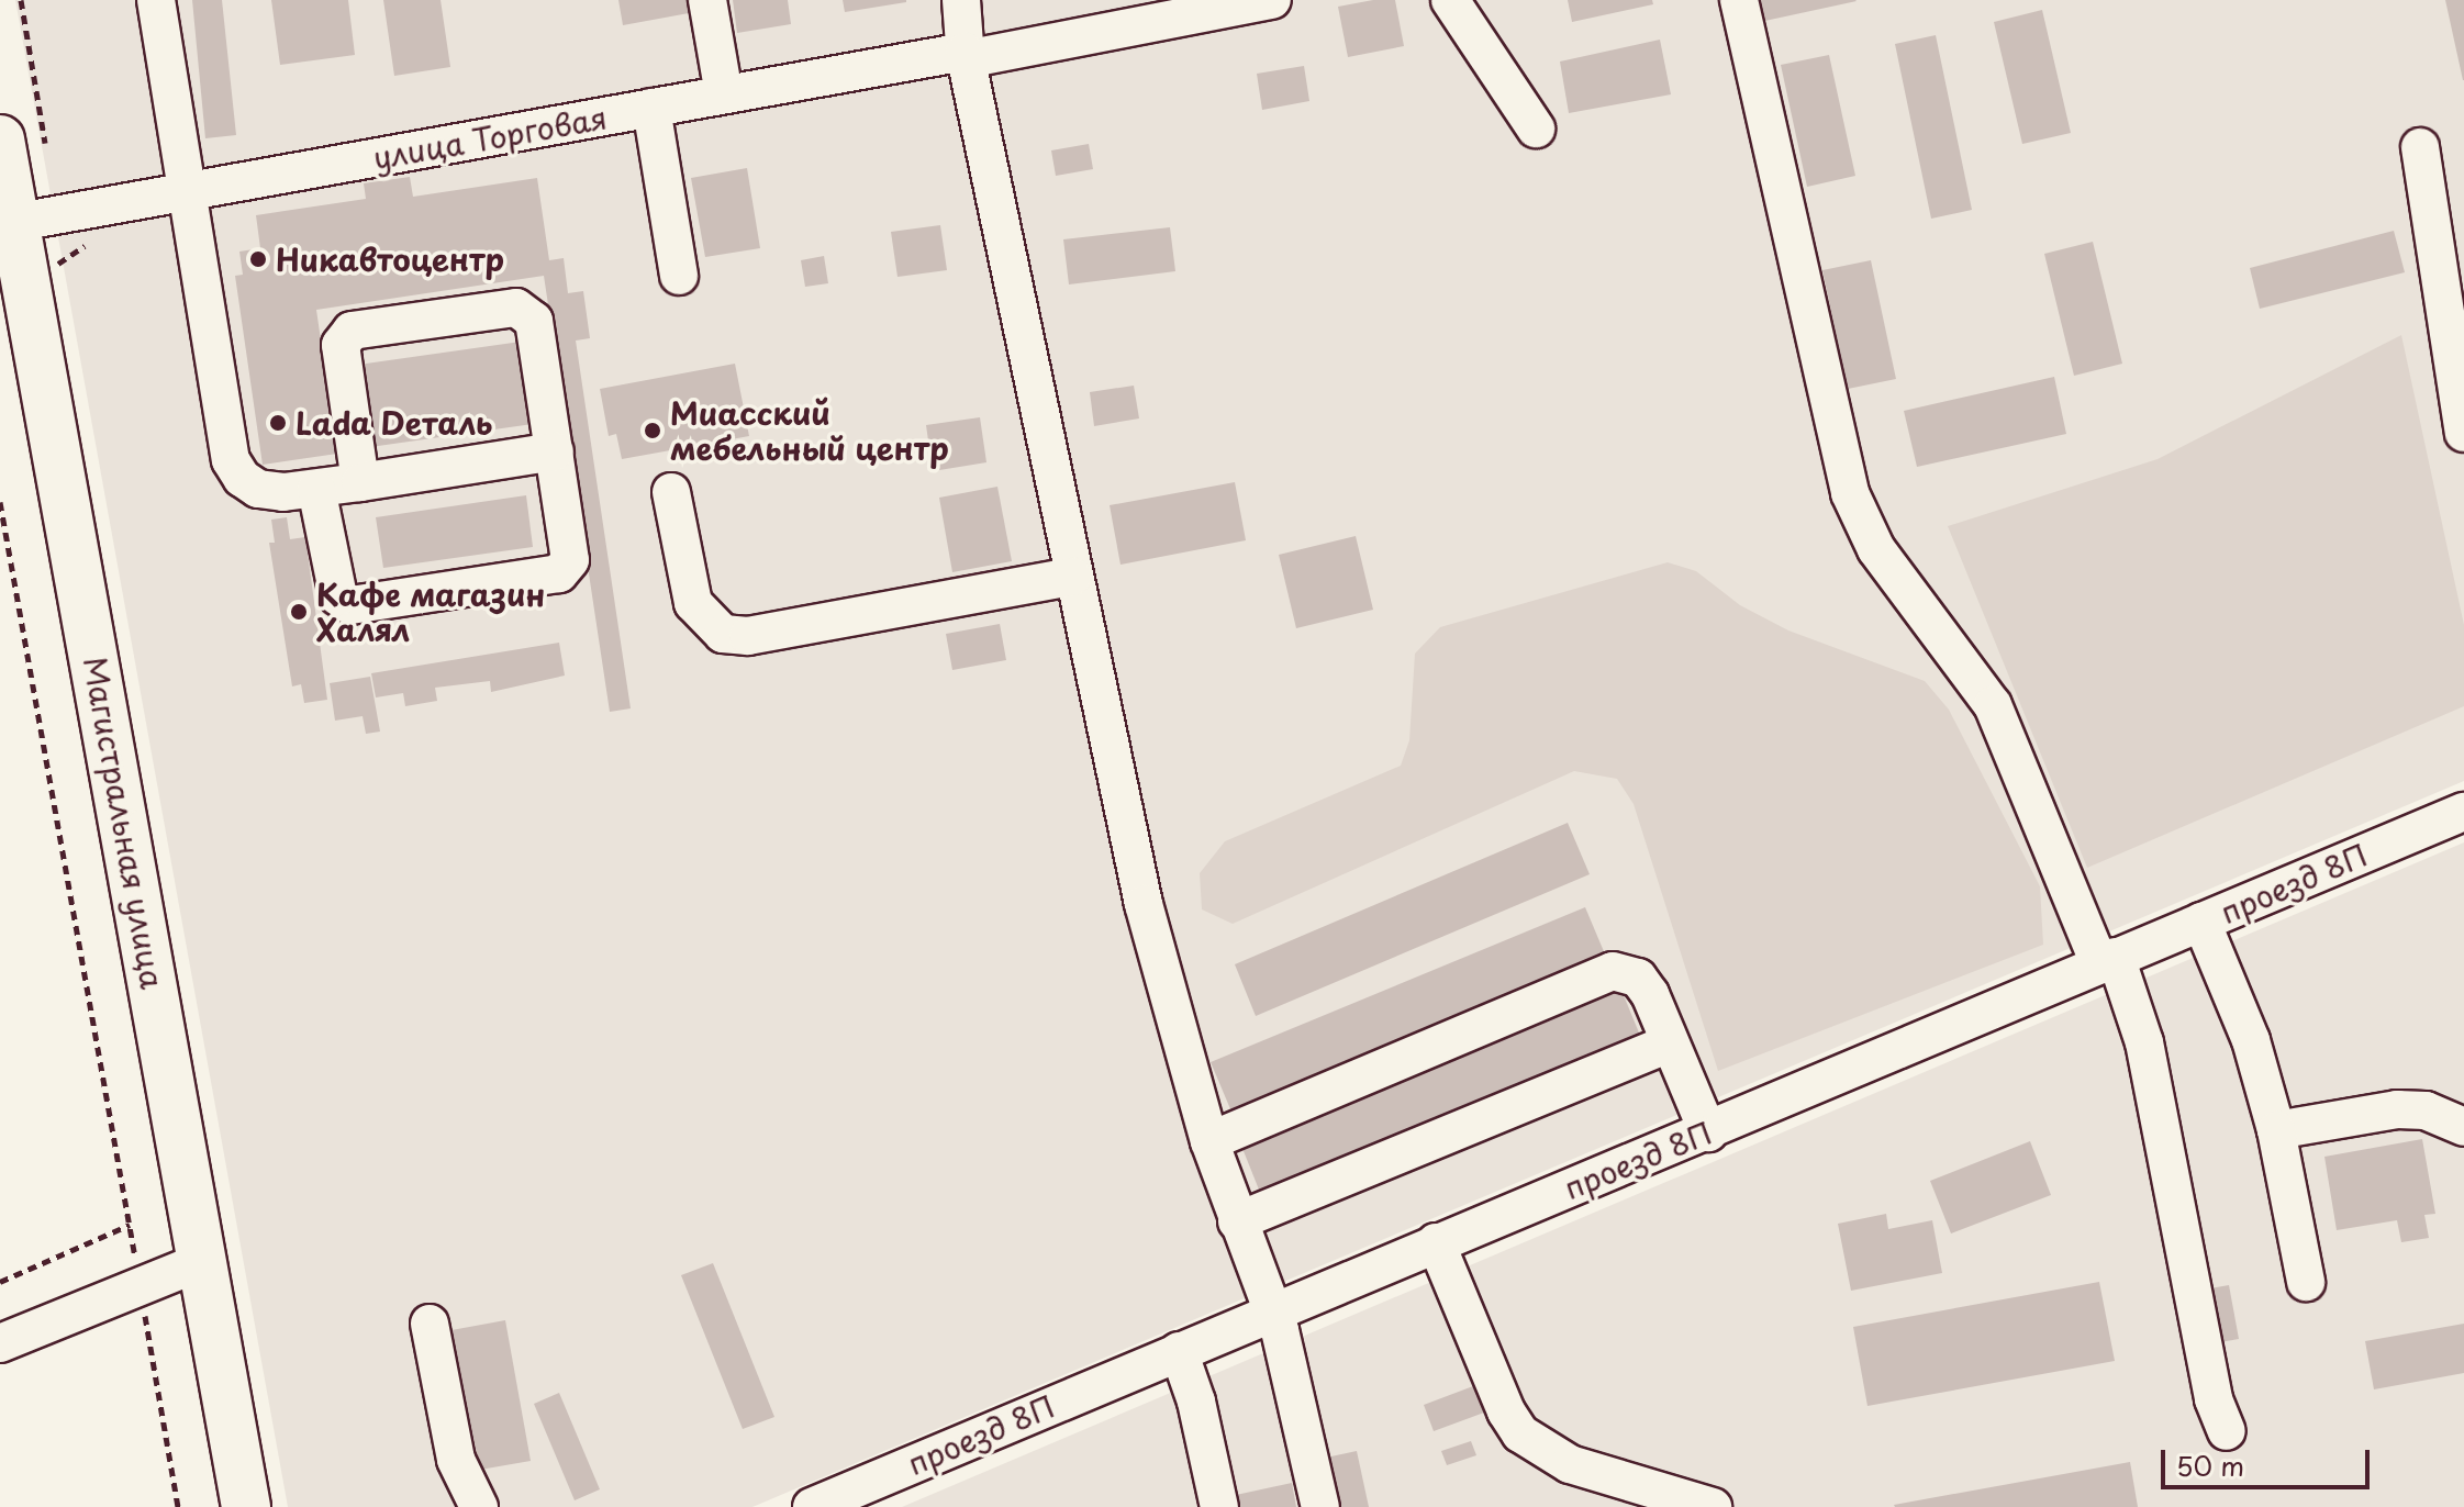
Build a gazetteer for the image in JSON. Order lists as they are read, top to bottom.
{
  "streets": {
    "main road": ["Магистральная улица"],
    "street": ["улица Торговая", "проезд 8П"]
  },
  "crossings": [
    ["улица Торговая", "Магистральная улица"]
  ],
  "places": [
    "Никавтоцентр",
    "Lada Dеталь",
    "Миасский мебельный центр",
    "Кафе магазин Халял"
  ],
  "scale_bar": "50 m"
}
